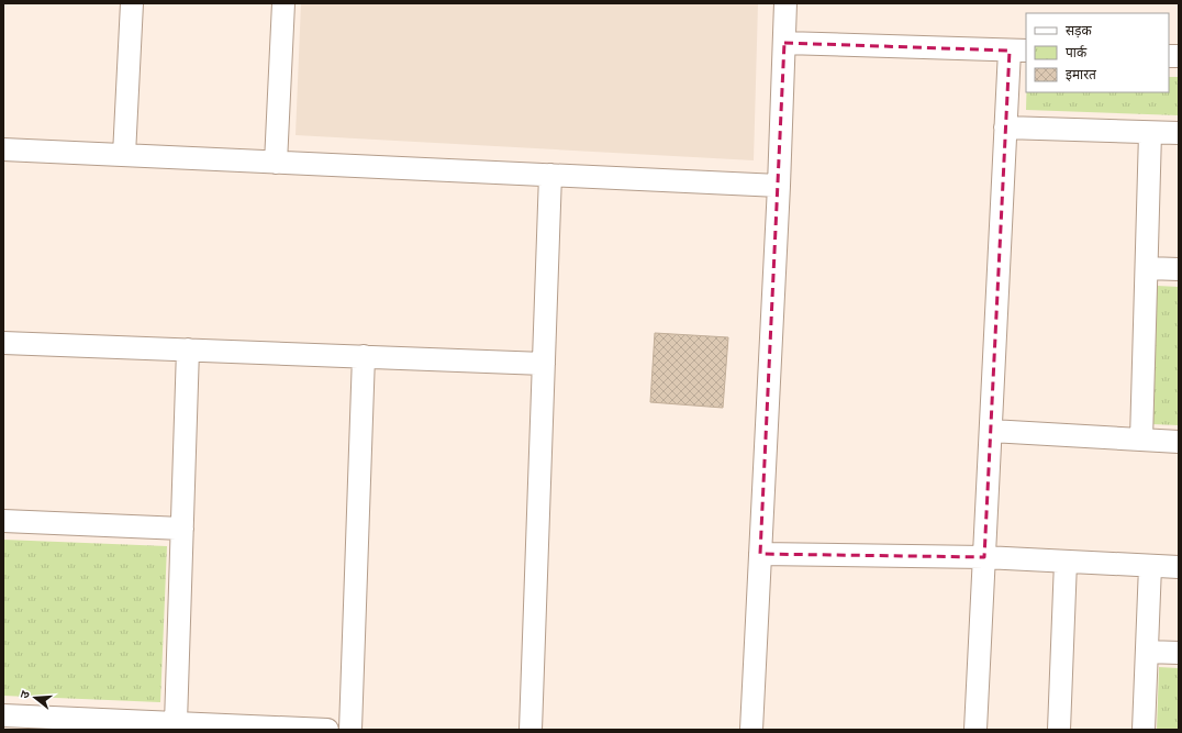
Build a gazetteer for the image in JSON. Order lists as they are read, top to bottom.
{
  "legend": ["सड़क", "पार्क", "इमारत"],
  "north": "left"
}
